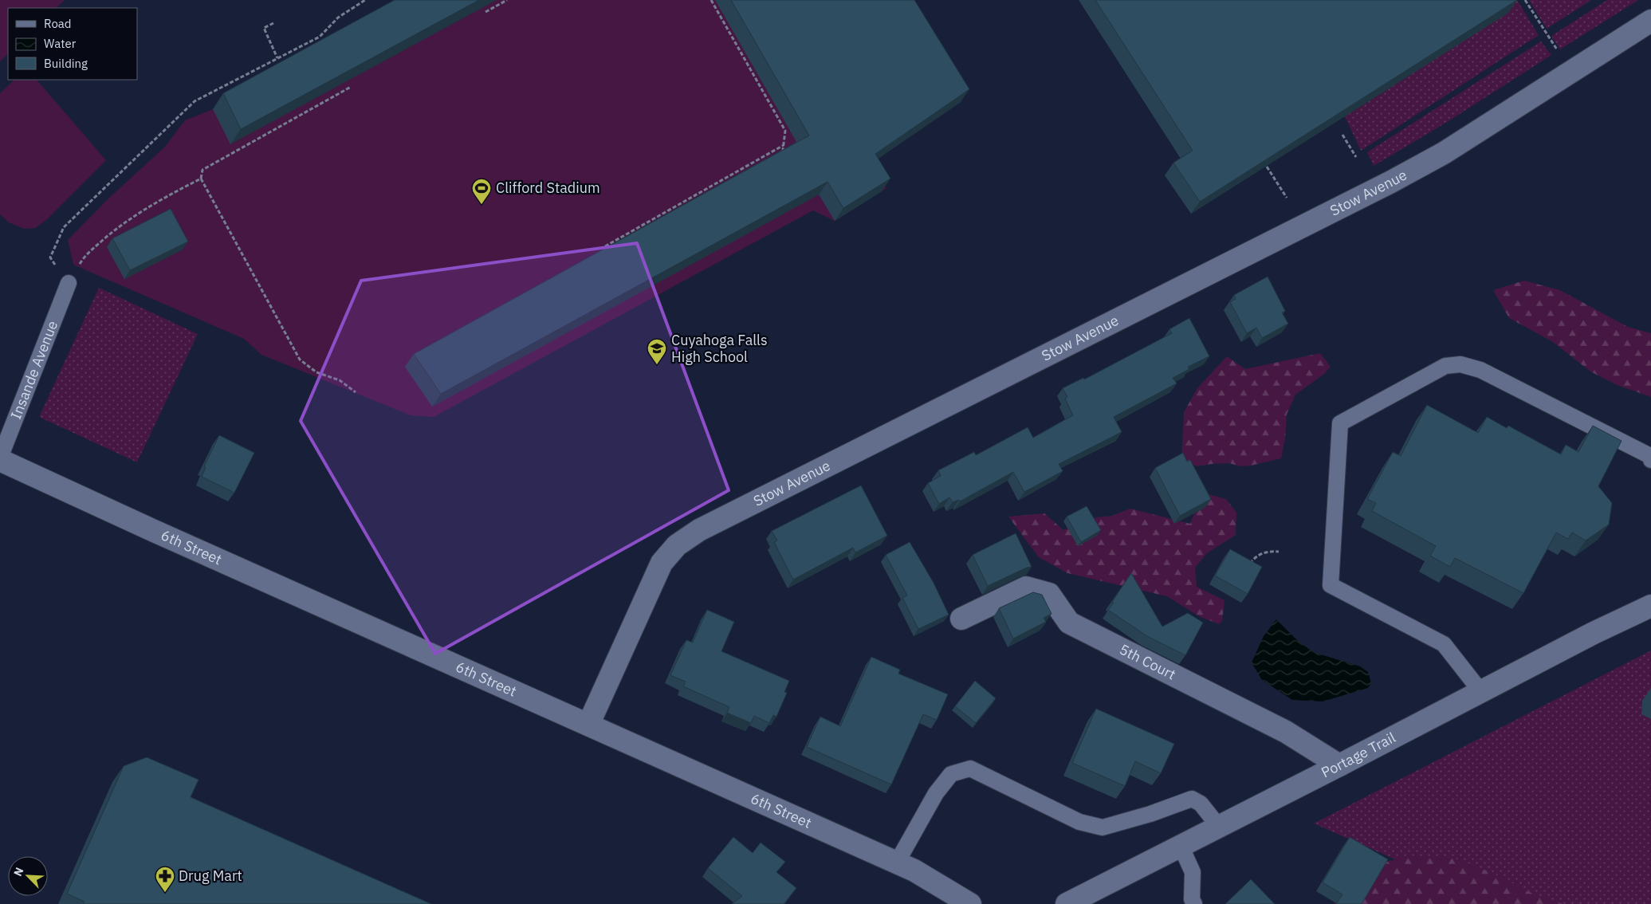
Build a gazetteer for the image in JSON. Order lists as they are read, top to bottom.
{
  "streets": {
    "street": [
      "Stow Avenue",
      "6th Street",
      "5th Court",
      "Portage Trail"
    ],
    "lane": ["Insande Avenue"]
  },
  "crossings": [
    ["Stow Avenue", "6th Street"],
    ["Insande Avenue", "6th Street"],
    ["5th Court", "Portage Trail"]
  ],
  "places": {
    "sports": ["Clifford Stadium"],
    "school or university": ["Cuyahoga Falls High School"],
    "pharmacy": ["Drug Mart"]
  },
  "legend": ["Road", "Water", "Building"],
  "north": "top left"
}
